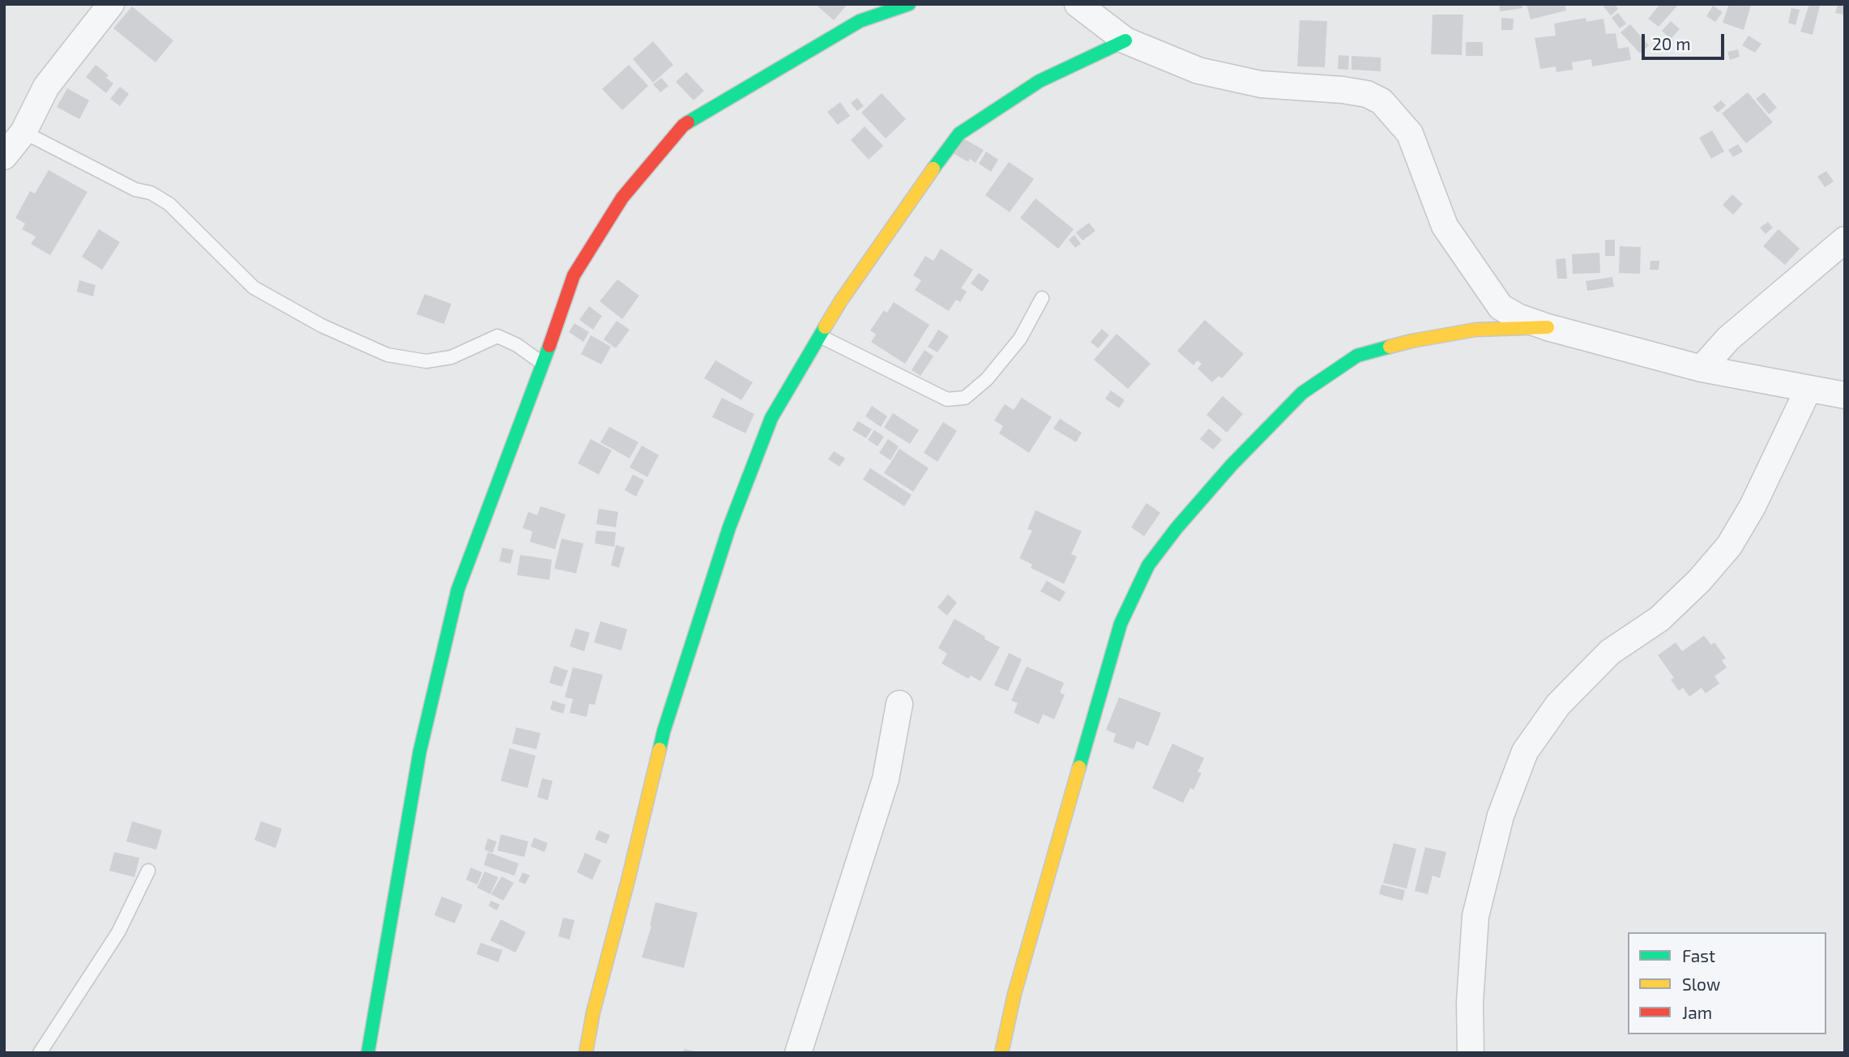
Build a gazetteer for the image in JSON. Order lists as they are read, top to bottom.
{
  "legend": ["Fast", "Slow", "Jam"],
  "scale_bar": "20 m"
}
